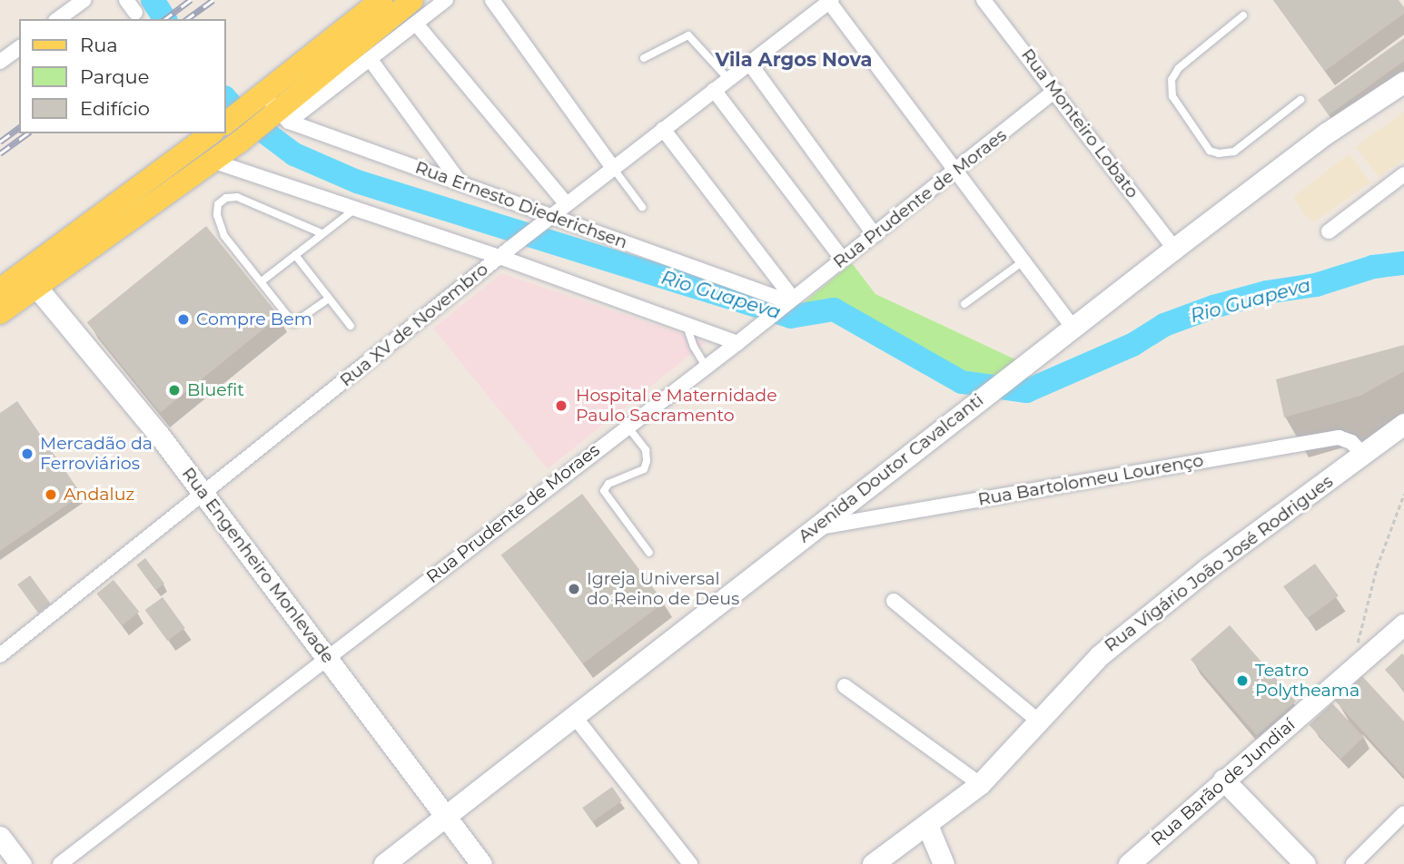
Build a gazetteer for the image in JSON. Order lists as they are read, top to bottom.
{
  "streets": {
    "main road": [
      "Avenida Doutor Cavalcanti",
      "Rua Vigário João José Rodrigues",
      "Rua Engenheiro Monlevade",
      "Rua Barão de Jundiaí"
    ],
    "street": [
      "Rua Monteiro Lobato",
      "Rua Prudente de Moraes",
      "Rua Ernesto Diederichsen",
      "Rua XV de Novembro",
      "Rua Bartolomeu Lourenço"
    ]
  },
  "crossings": [
    ["Rua Monteiro Lobato", "Rua Prudente de Moraes"],
    ["Rua Monteiro Lobato", "Avenida Doutor Cavalcanti"],
    ["Rua Prudente de Moraes", "Rua Ernesto Diederichsen"],
    ["Rua Prudente de Moraes", "Rua Engenheiro Monlevade"],
    ["Rua Ernesto Diederichsen", "Rua XV de Novembro"],
    ["Rua XV de Novembro", "Rua Engenheiro Monlevade"],
    ["Avenida Doutor Cavalcanti", "Rua Bartolomeu Lourenço"],
    ["Avenida Doutor Cavalcanti", "Rua Engenheiro Monlevade"],
    ["Rua Bartolomeu Lourenço", "Rua Vigário João José Rodrigues"]
  ],
  "districts": ["Vila Argos Nova"],
  "water": ["Rio Guapeva"],
  "places": [
    "Compre Bem",
    "Bluefit",
    "Hospital e Maternidade Paulo Sacramento",
    "Mercadão da Ferroviários",
    "Andaluz",
    "Igreja Universal do Reino de Deus",
    "Teatro Polytheama"
  ],
  "legend": ["Rua", "Parque", "Edifício"]
}
